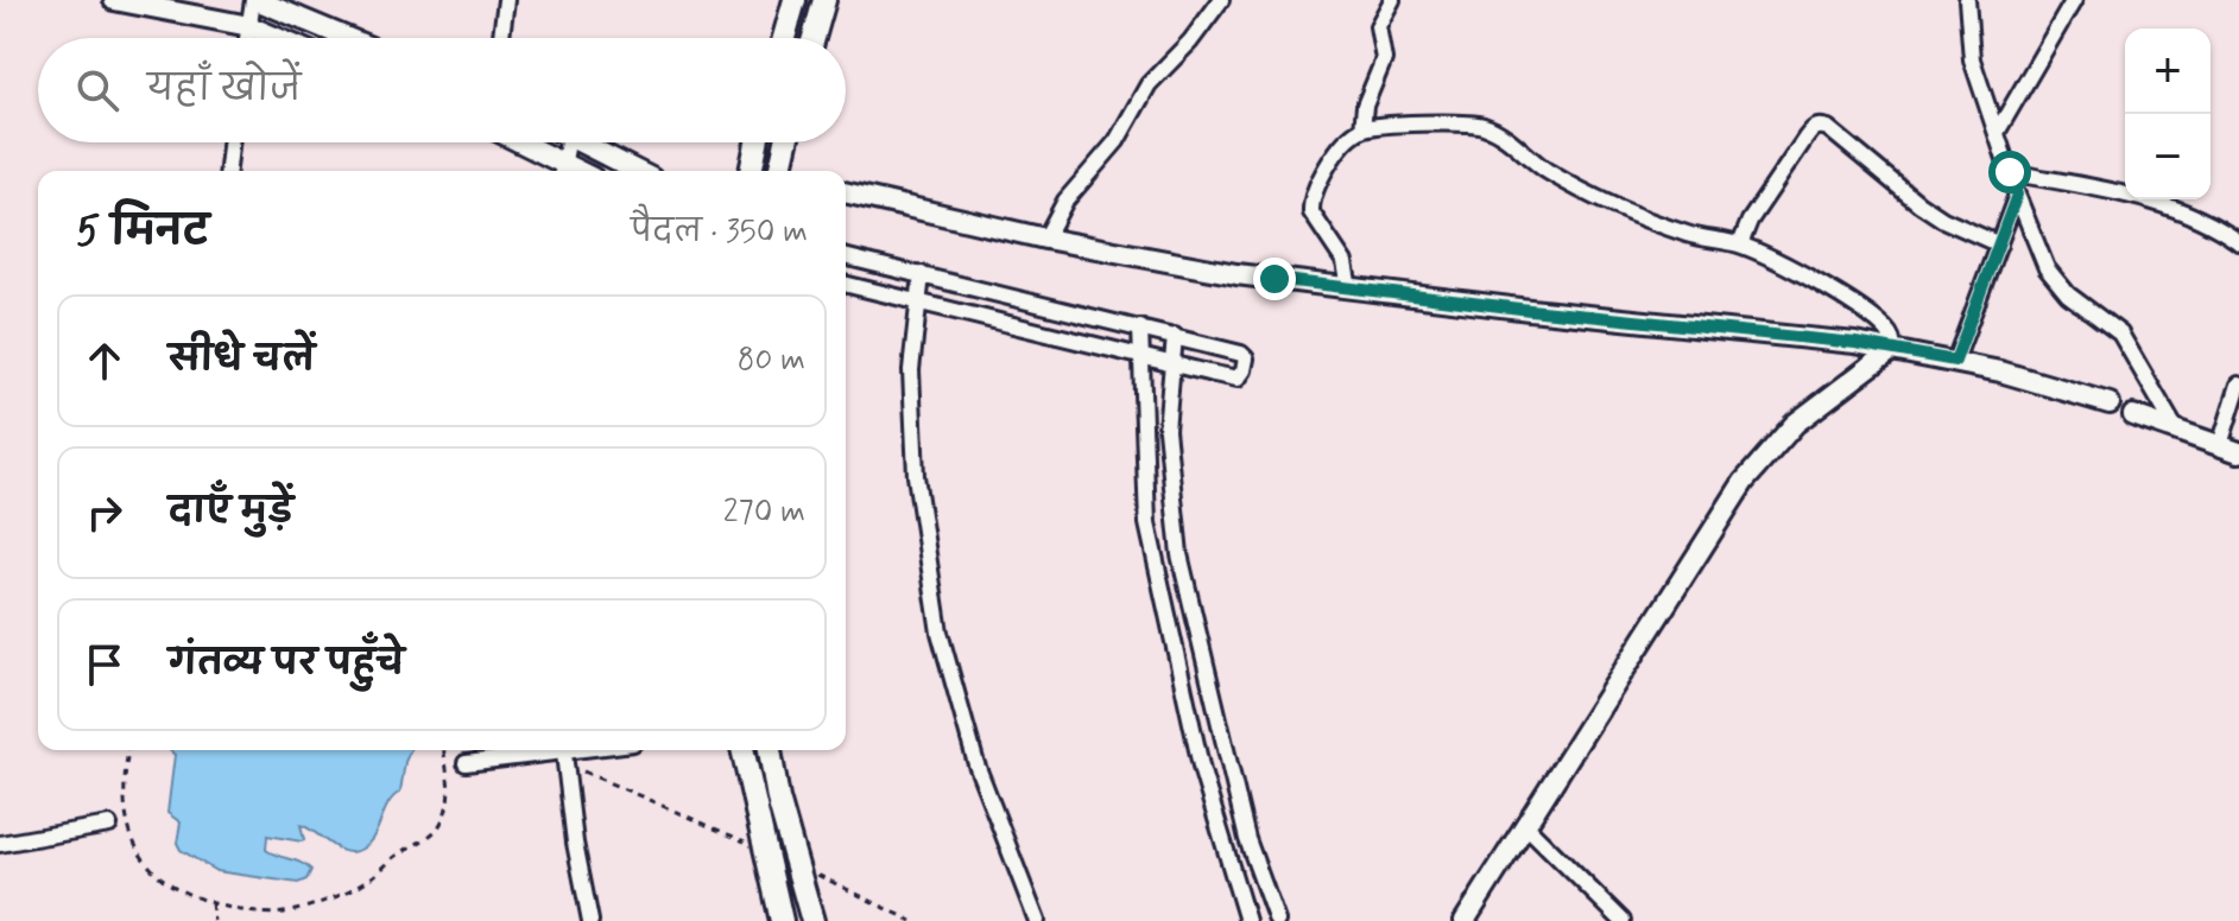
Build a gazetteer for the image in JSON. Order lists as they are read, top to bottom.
{
  "page": {
    "map_buttons": ["+", "−"],
    "search": "यहाँ खोजें",
    "heading": ["5 मिनट", "पैदल · 350 m"],
    "list": [
      ["सीधे चलें", "80 m"],
      ["दाएँ मुड़ें", "270 m"],
      "गंतव्य पर पहुँचे"
    ]
  }
}
